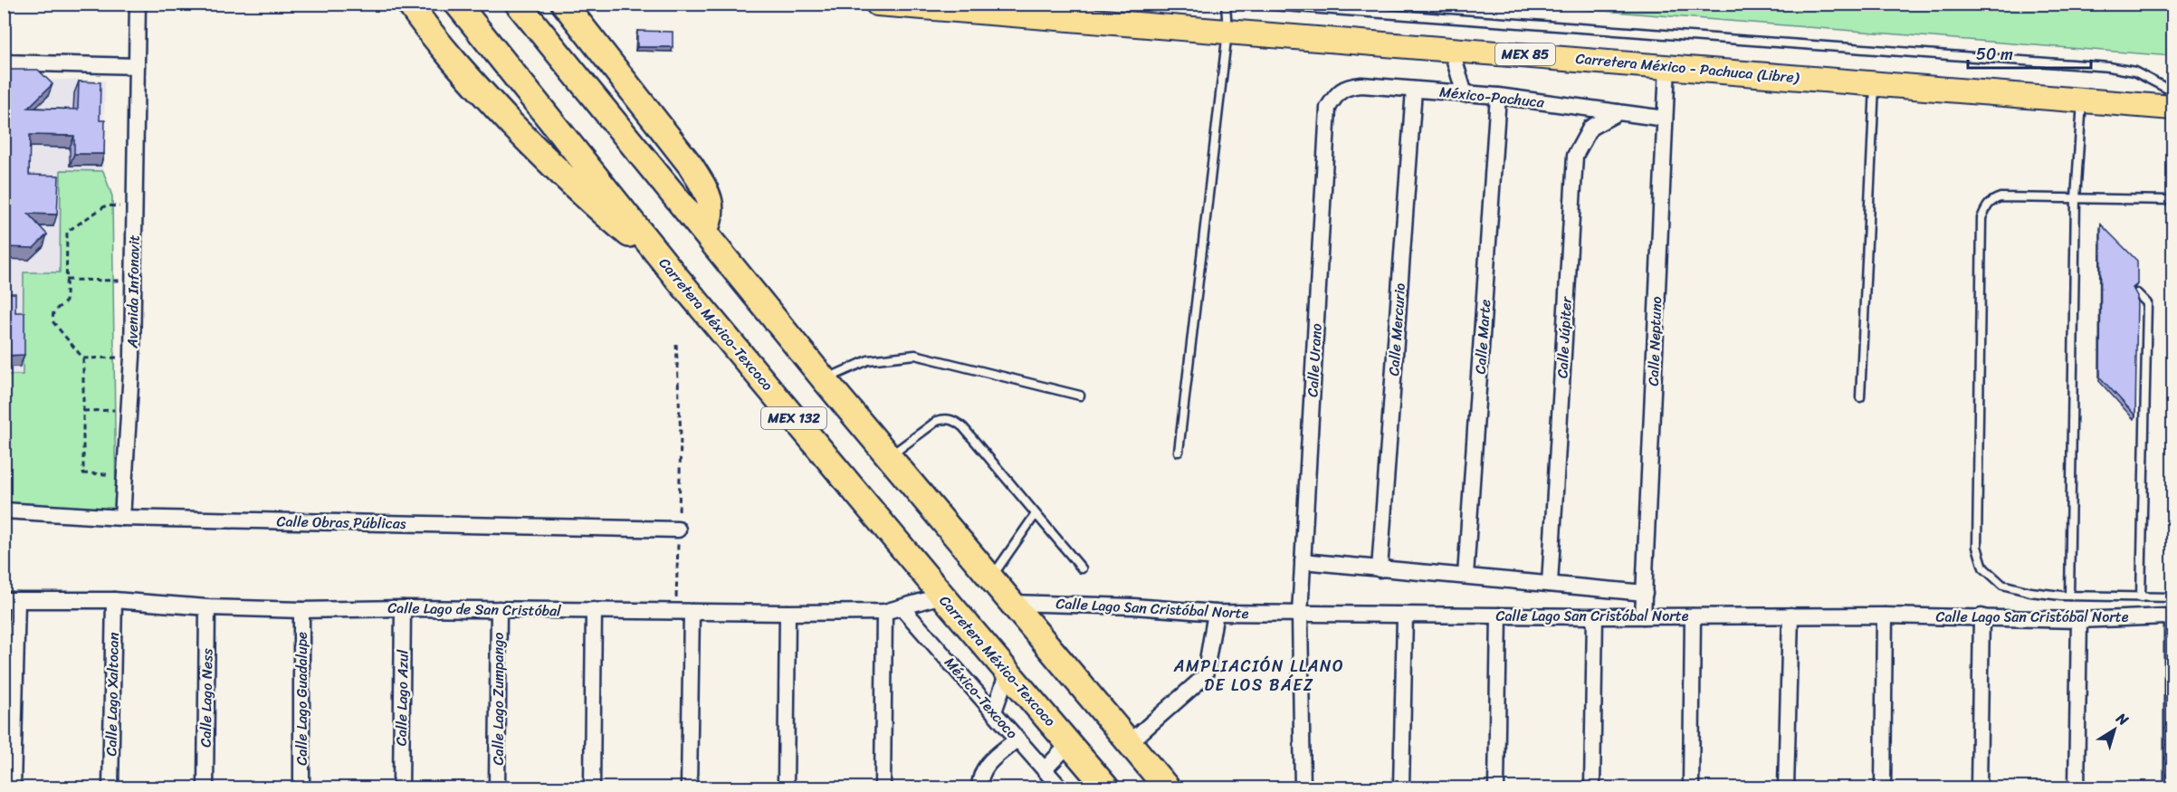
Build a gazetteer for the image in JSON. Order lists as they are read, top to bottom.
{
  "streets": {
    "highway": ["Carretera México-Texcoco", "MEX 132"],
    "main road": ["MEX 85", "Carretera México - Pachuca (Libre)"],
    "street": [
      "México-Pachuca",
      "Avenida Infonavit",
      "Calle Mercurio",
      "Calle Marte",
      "Calle Júpiter",
      "Calle Neptuno",
      "Calle Urano",
      "Calle Obras Públicas",
      "Calle Lago San Cristóbal Norte",
      "Calle Lago de San Cristóbal",
      "Calle Lago Xaltocan",
      "Calle Lago Ness",
      "Calle Lago Azul",
      "México-Texcoco",
      "Calle Lago Guadalupe",
      "Calle Lago Zumpango"
    ]
  },
  "crossings": [
    ["Carretera México - Pachuca (Libre)", "Calle Neptuno"],
    ["México-Pachuca", "Calle Mercurio"],
    ["México-Pachuca", "Calle Marte"],
    ["México-Pachuca", "Calle Júpiter"],
    ["México-Pachuca", "Calle Neptuno"],
    ["México-Pachuca", "Calle Urano"],
    ["Avenida Infonavit", "Calle Obras Públicas"],
    ["Carretera México-Texcoco", "Calle Lago de San Cristóbal"],
    ["Calle Mercurio", "Calle Lago San Cristóbal Norte"],
    ["Calle Marte", "Calle Lago San Cristóbal Norte"],
    ["Calle Júpiter", "Calle Lago San Cristóbal Norte"],
    ["Calle Neptuno", "Calle Lago San Cristóbal Norte"],
    ["Calle Urano", "Calle Lago San Cristóbal Norte"],
    ["MEX 132", "Calle Lago San Cristóbal Norte"],
    ["Calle Lago de San Cristóbal", "Calle Lago Xaltocan"],
    ["Calle Lago de San Cristóbal", "Calle Lago Ness"],
    ["Calle Lago de San Cristóbal", "Calle Lago Azul"],
    ["Calle Lago de San Cristóbal", "México-Texcoco"],
    ["Calle Lago de San Cristóbal", "Calle Lago Guadalupe"],
    ["Calle Lago de San Cristóbal", "Calle Lago Zumpango"]
  ],
  "districts": ["AMPLIACIÓN LLANO DE LOS BÁEZ"],
  "scale_bar": "50 m",
  "north": "top right"
}
